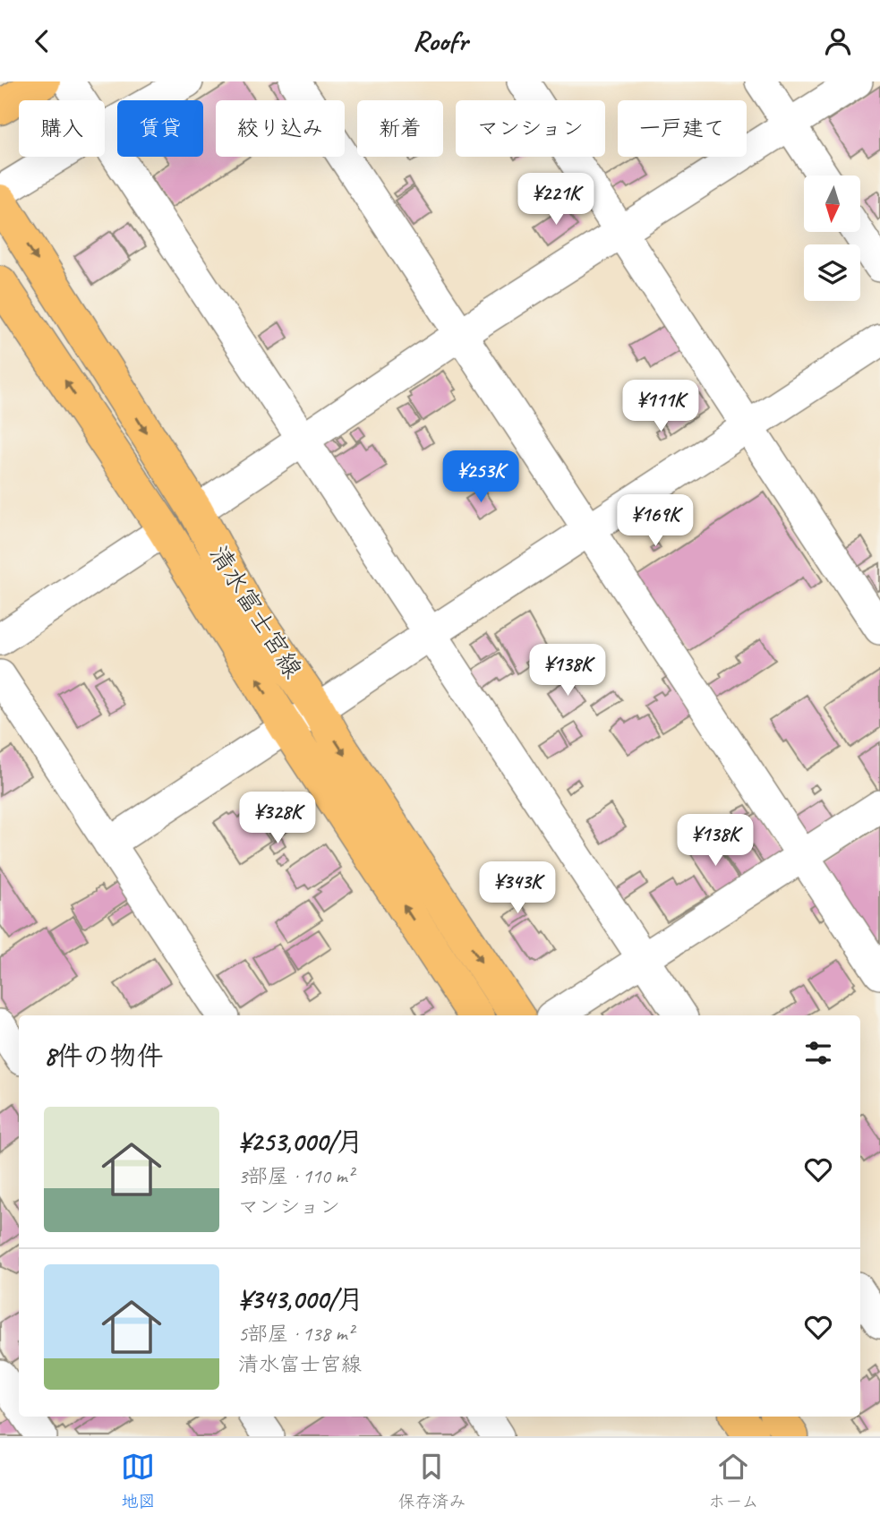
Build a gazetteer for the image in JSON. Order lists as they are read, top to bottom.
{
  "streets": {
    "main road": ["清水富士宮線"]
  },
  "north": "bottom",
  "page": {
    "header": "Roofr",
    "chip": [
      "購入",
      "賃貸",
      "絞り込み",
      "新着",
      "マンション",
      "一戸建て"
    ],
    "price": [
      "¥221K",
      "¥111K",
      "¥253K",
      "¥169K",
      "¥138K",
      "¥328K",
      "¥138K",
      "¥343K"
    ],
    "heading": "8件の物件",
    "list": [
      {
        "name": "¥253,000/月",
        "note": "3部屋 · 110 m² · マンション"
      },
      {
        "name": "¥343,000/月",
        "note": "5部屋 · 138 m² · 清水富士宮線"
      }
    ],
    "tabs": ["地図", "保存済み", "ホーム"]
  }
}
